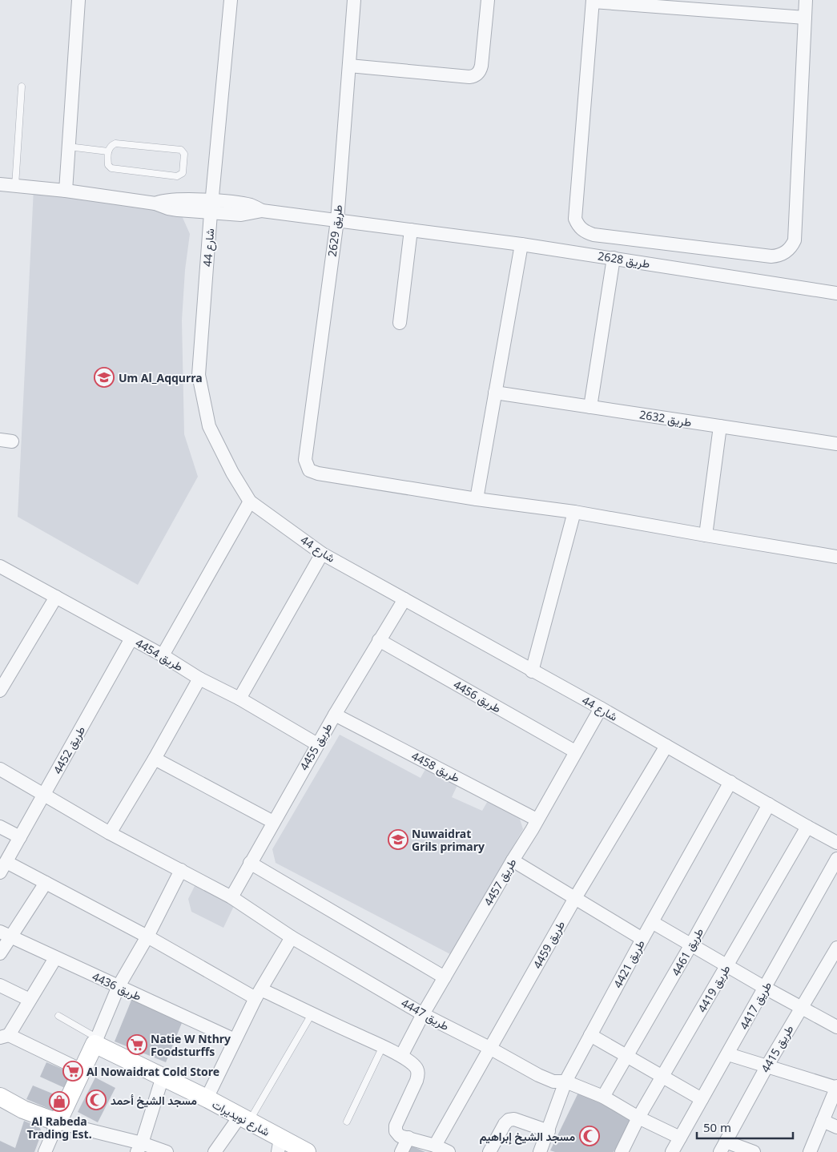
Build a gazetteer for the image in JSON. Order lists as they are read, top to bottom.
{
  "streets": {
    "street": [
      "طريق 2629",
      "شارع 44",
      "طريق 2628",
      "طريق 2632",
      "طريق 4454",
      "طريق 4456",
      "طريق 4455",
      "طريق 4452",
      "طريق 4458",
      "طريق 4457",
      "طريق 4459",
      "طريق 4461",
      "طريق 4421",
      "طريق 4436",
      "طريق 4419",
      "طريق 4417",
      "طريق 4447",
      "طريق 4415",
      "شارع نويديرات"
    ]
  },
  "crossings": [
    ["طريق 2629", "طريق 2628"],
    ["شارع 44", "طريق 2628"],
    ["شارع 44", "طريق 4455"],
    ["شارع 44", "طريق 4457"],
    ["شارع 44", "طريق 4459"],
    ["شارع 44", "طريق 4461"],
    ["شارع 44", "طريق 4421"],
    ["شارع 44", "طريق 4419"],
    ["طريق 4454", "طريق 4455"],
    ["طريق 4454", "طريق 4452"],
    ["طريق 4456", "طريق 4455"],
    ["طريق 4456", "طريق 4457"],
    ["طريق 4455", "طريق 4458"],
    ["طريق 4455", "طريق 4447"],
    ["طريق 4452", "طريق 4447"],
    ["طريق 4458", "طريق 4457"],
    ["طريق 4457", "طريق 4447"],
    ["طريق 4459", "طريق 4447"],
    ["طريق 4461", "طريق 4447"],
    ["طريق 4421", "طريق 4447"],
    ["طريق 4419", "طريق 4447"],
    ["طريق 4417", "طريق 4447"]
  ],
  "places": {
    "school or university": ["Um Al_Aqqurra", "Nuwaidrat Grils primary"],
    "supermarket": ["Natie W Nthry Foodsturffs", "Al Nowaidrat Cold Store"],
    "mosque": ["مسجد الشيخ أحمد", "مسجد الشيخ إبراهيم"],
    "shop": ["Al Rabeda Trading Est."]
  },
  "scale_bar": "50 m"
}
